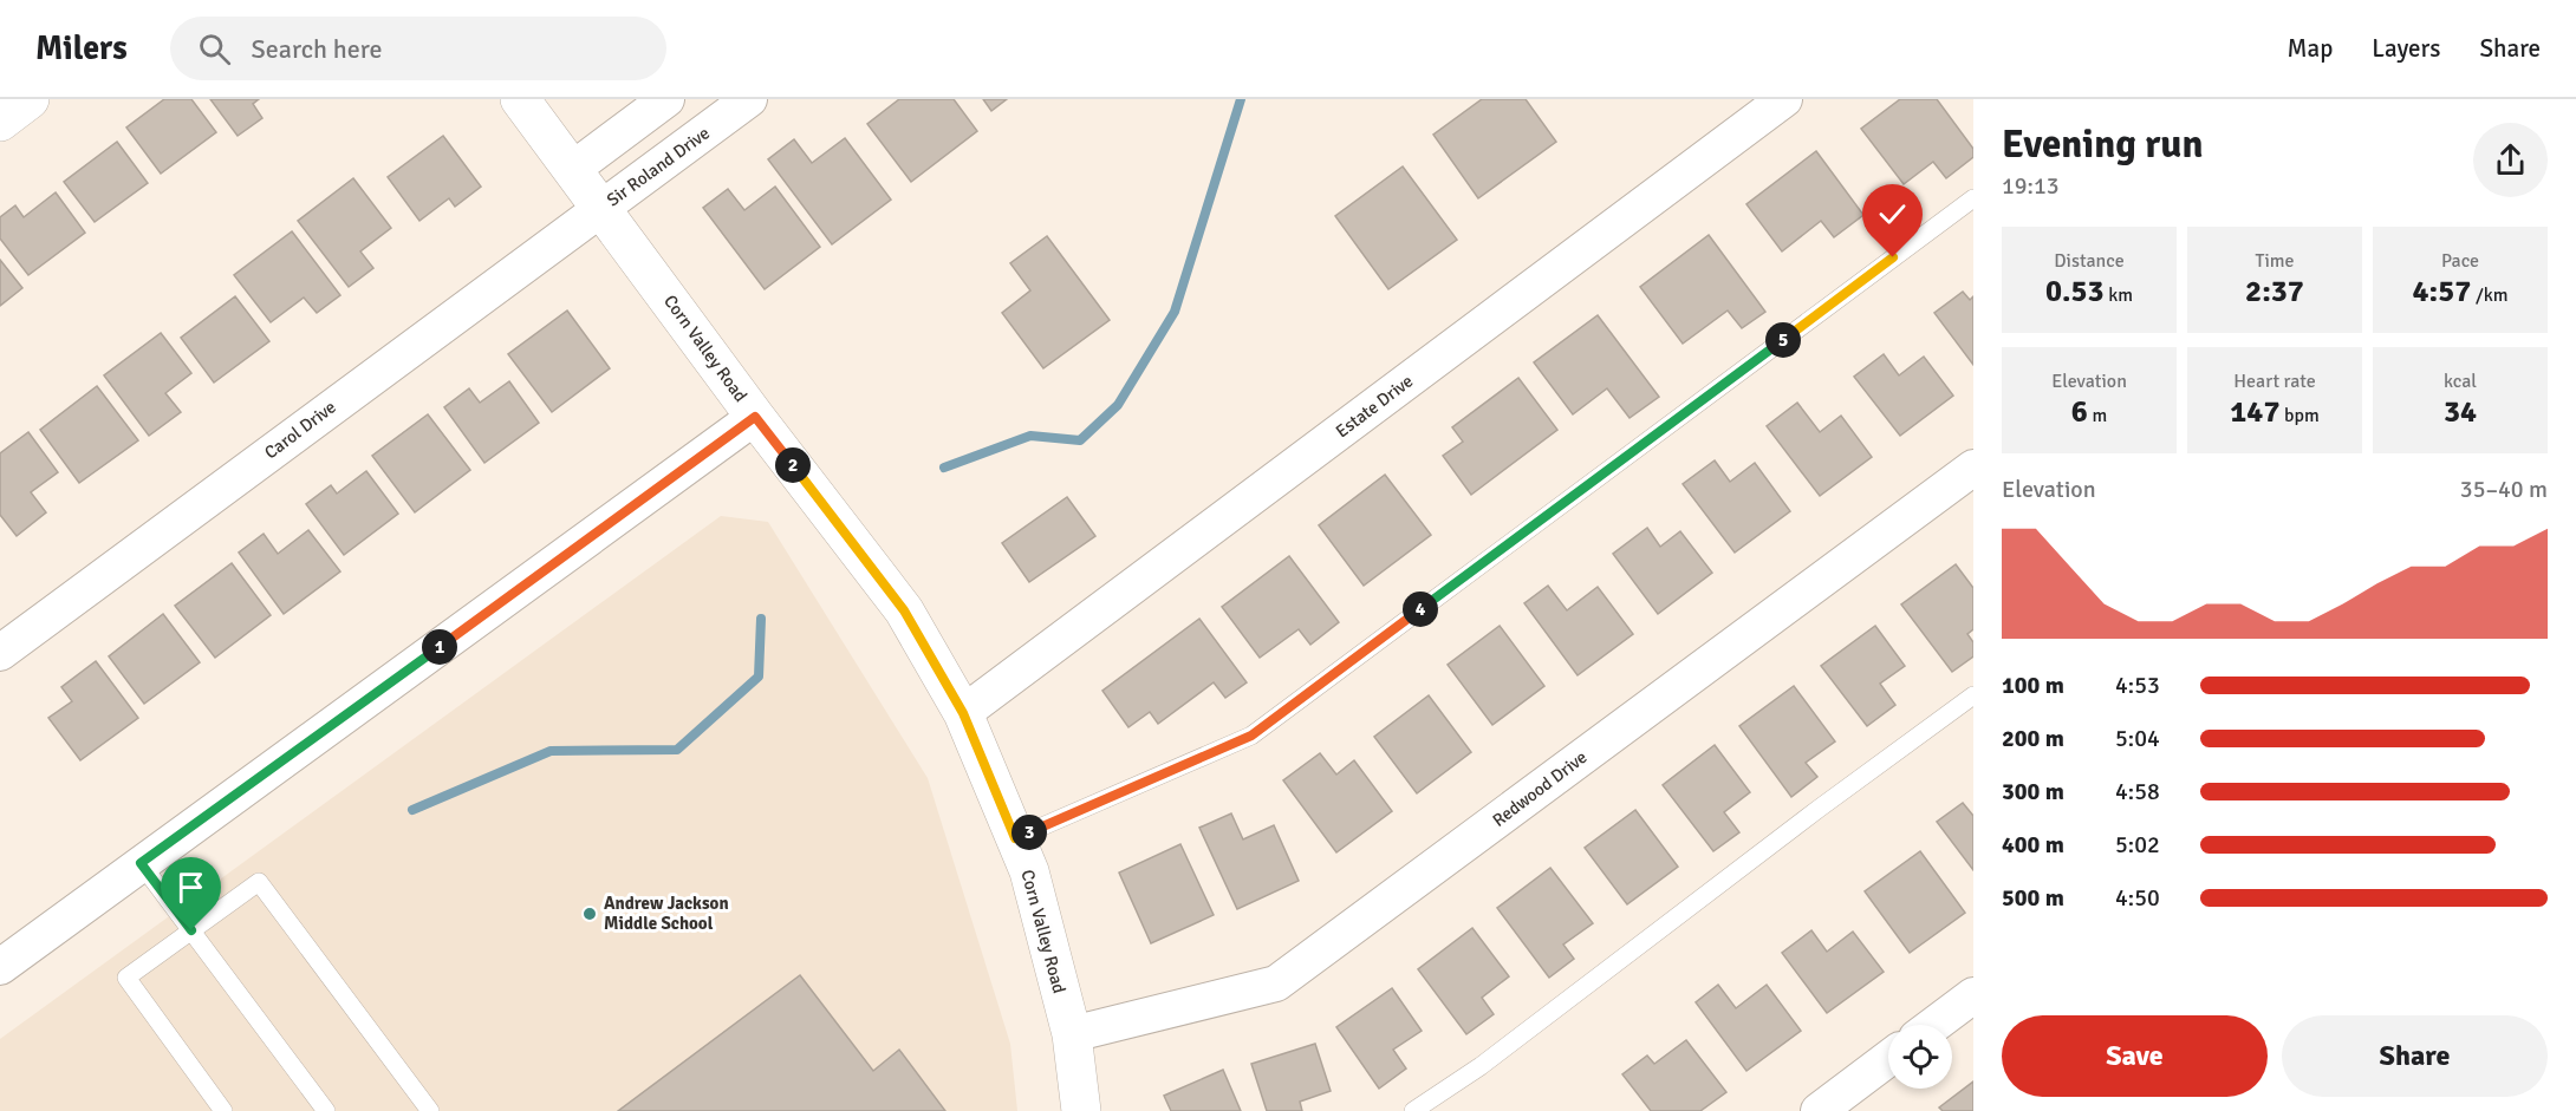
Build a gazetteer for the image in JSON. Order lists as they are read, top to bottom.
{
  "streets": {
    "main road": ["Corn Valley Road"],
    "street": [
      "Sir Roland Drive",
      "Estate Drive",
      "Carol Drive",
      "Redwood Drive"
    ]
  },
  "crossings": [
    ["Sir Roland Drive", "Corn Valley Road"],
    ["Sir Roland Drive", "Carol Drive"],
    ["Corn Valley Road", "Estate Drive"],
    ["Corn Valley Road", "Carol Drive"],
    ["Corn Valley Road", "Redwood Drive"]
  ],
  "places": ["Andrew Jackson Middle School"],
  "page": {
    "header": "Milers",
    "search": "Search here",
    "nav": ["Map", "Layers", "Share"],
    "heading": ["Evening run", "19:13"],
    "stats": [
      ["Distance", "0.53 km"],
      ["Time", "2:37"],
      ["Pace", "4:57 /km"],
      ["Elevation", "6 m"],
      ["Heart rate", "147 bpm"],
      ["kcal", "34"]
    ],
    "pins": [
      "5",
      "2",
      "4",
      "1",
      "3"
    ],
    "chart": ["Elevation", "35–40 m"],
    "list": [
      {
        "name": "100 m",
        "note": "4:53"
      },
      {
        "name": "200 m",
        "note": "5:04"
      },
      {
        "name": "300 m",
        "note": "4:58"
      },
      {
        "name": "400 m",
        "note": "5:02"
      },
      {
        "name": "500 m",
        "note": "4:50"
      }
    ],
    "buttons": ["Save", "Share"]
  }
}
